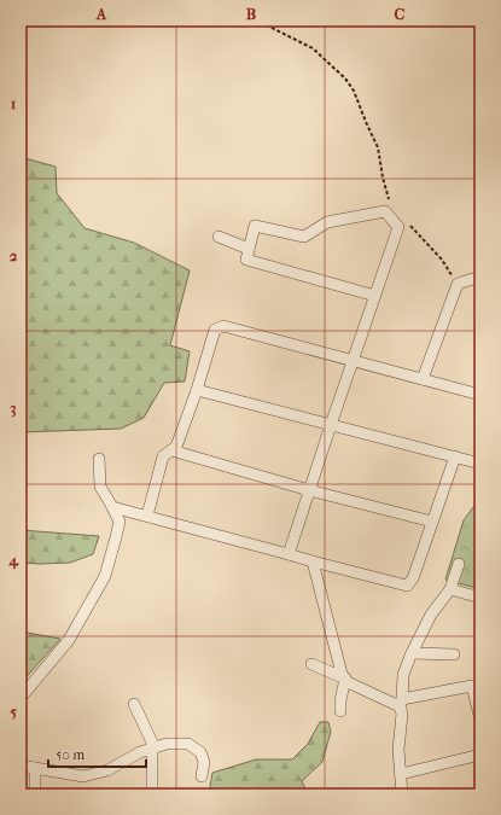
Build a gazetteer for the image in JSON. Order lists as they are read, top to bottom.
{
  "scale_bar": "50 m",
  "grid": {
    "columns": ["A", "B", "C"],
    "rows": [
      "1",
      "2",
      "3",
      "4",
      "5"
    ]
  }
}
